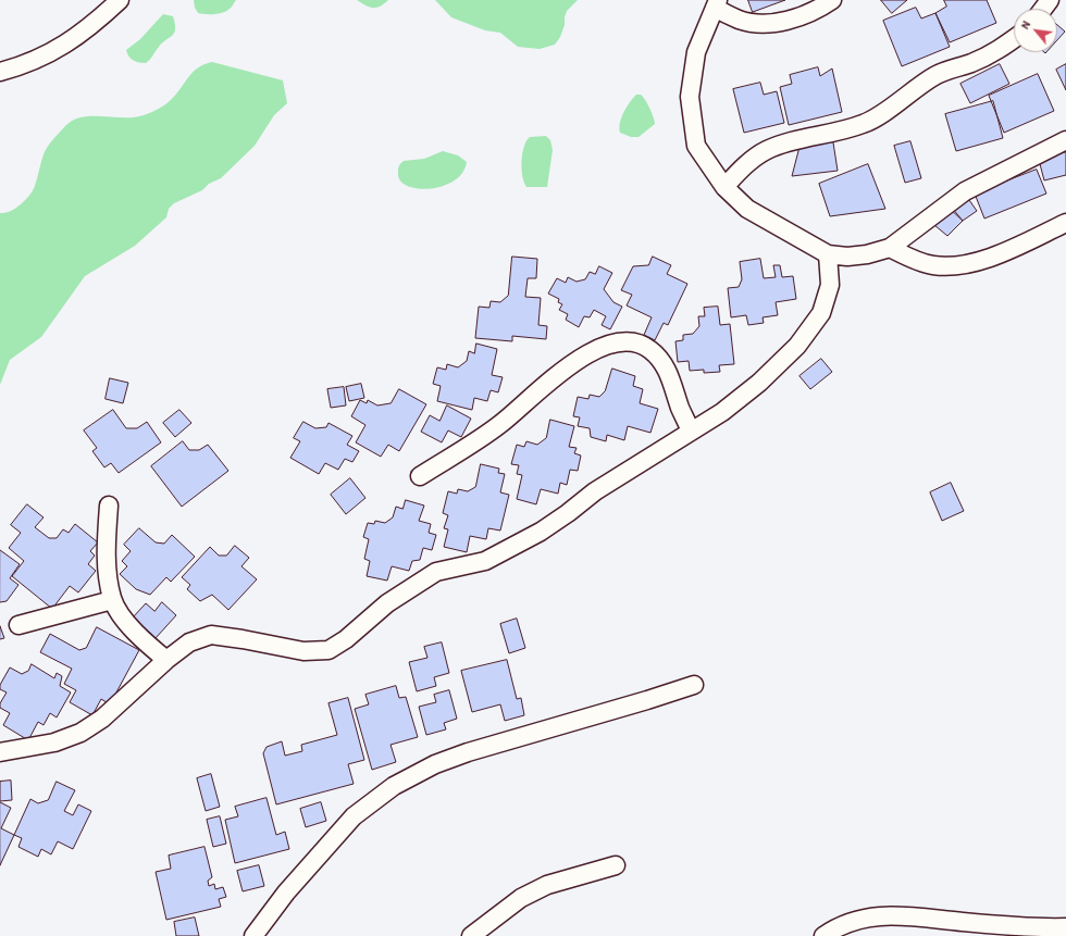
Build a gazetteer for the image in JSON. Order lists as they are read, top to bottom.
{
  "north": "top left"
}
